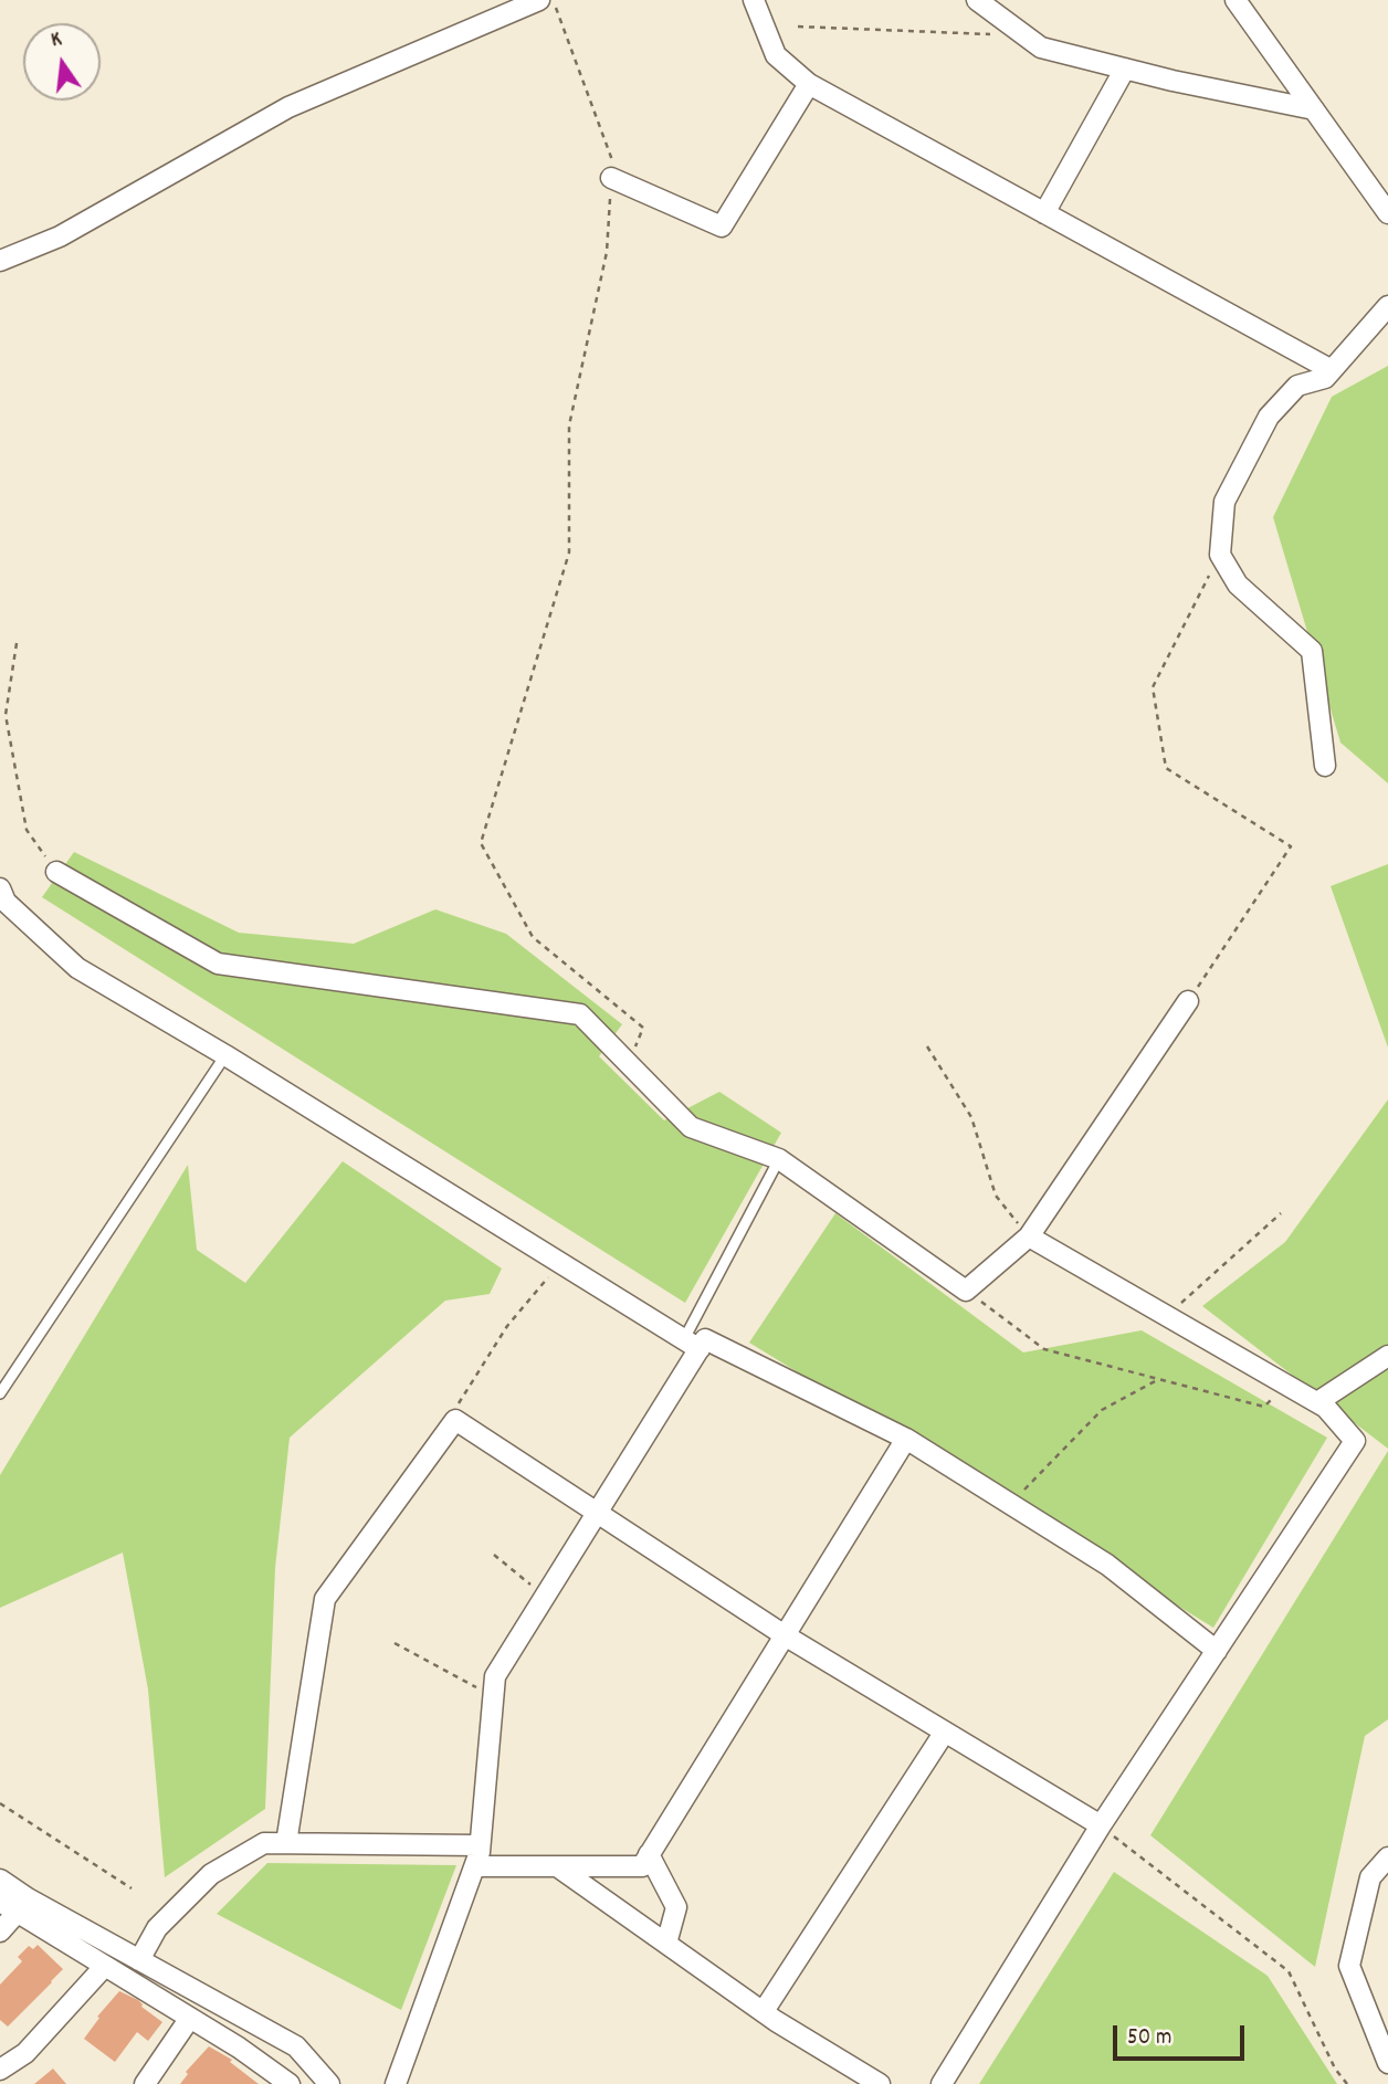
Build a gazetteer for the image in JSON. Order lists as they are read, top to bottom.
{
  "scale_bar": "50 m",
  "north": "top"
}
